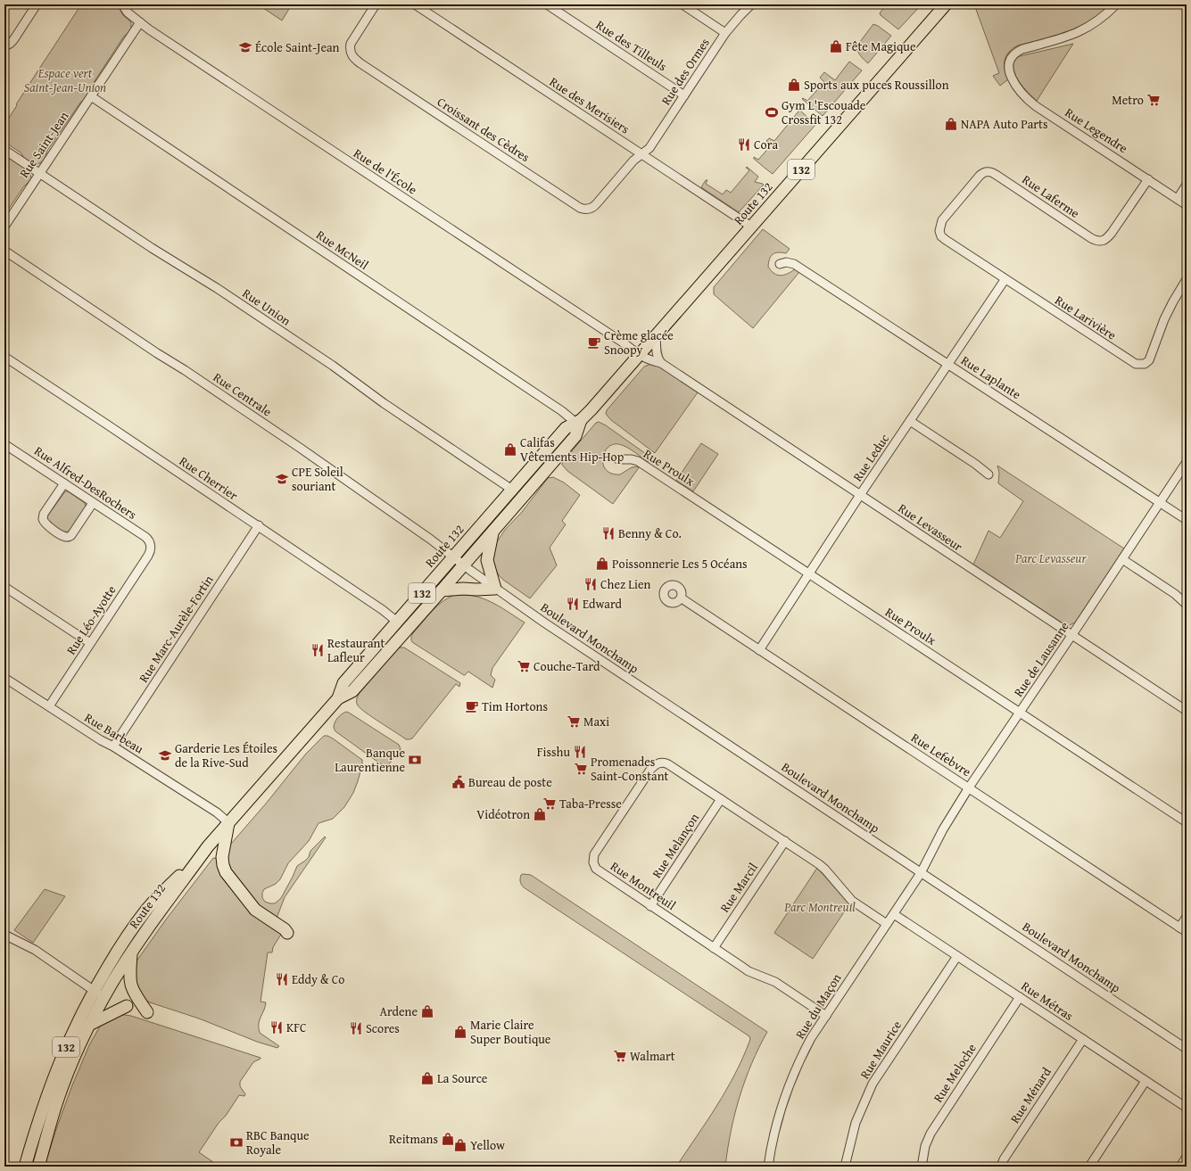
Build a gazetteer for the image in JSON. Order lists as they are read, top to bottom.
{
  "streets": {
    "highway": ["132", "Route 132"],
    "street": [
      "Rue des Tilleuls",
      "Rue des Ormes",
      "Rue des Merisiers",
      "Croissant des Cèdres",
      "Rue Legendre",
      "Rue Saint-Jean",
      "Rue de l'École",
      "Rue Laferme",
      "Rue McNeil",
      "Rue Union",
      "Rue Larivière",
      "Rue Laplante",
      "Rue Centrale",
      "Rue Leduc",
      "Rue Proulx",
      "Rue Cherrier",
      "Rue Alfred-DesRochers",
      "Rue Levasseur",
      "Rue Léo-Ayotte",
      "Rue Marc-Aurèle-Fortin",
      "Boulevard Monchamp",
      "Rue de Lausanne",
      "Rue Barbeau",
      "Rue Lefebvre",
      "Rue Melançon",
      "Rue Montreuil",
      "Rue Marcil",
      "Rue Métras",
      "Rue du Maçon",
      "Rue Maurice",
      "Rue Meloche",
      "Rue Ménard"
    ]
  },
  "crossings": [
    ["Rue des Tilleuls", "Rue des Ormes"],
    ["Rue des Ormes", "Rue des Merisiers"],
    ["Rue des Ormes", "Croissant des Cèdres"],
    ["Rue des Merisiers", "Croissant des Cèdres"],
    ["Rue des Merisiers", "Route 132"],
    ["Rue Legendre", "Rue Laferme"],
    ["Rue Saint-Jean", "Rue de l'École"],
    ["Rue Saint-Jean", "Rue McNeil"],
    ["Rue Saint-Jean", "Rue Union"],
    ["Rue de l'École", "Route 132"],
    ["Rue de l'École", "Rue Levasseur"],
    ["Rue Laferme", "Rue Larivière"],
    ["Route 132", "Rue McNeil"],
    ["Route 132", "Rue Union"],
    ["Route 132", "Rue Centrale"],
    ["Route 132", "Rue Cherrier"],
    ["Route 132", "Rue Levasseur"],
    ["Route 132", "Boulevard Monchamp"],
    ["Route 132", "Rue Barbeau"],
    ["Rue Larivière", "Rue Leduc"],
    ["Rue Laplante", "Rue Leduc"],
    ["Rue Laplante", "Rue de Lausanne"],
    ["Rue Centrale", "Boulevard Monchamp"],
    ["Rue Leduc", "Rue Proulx"],
    ["Rue Leduc", "Rue Levasseur"],
    ["Rue Leduc", "Rue Lefebvre"],
    ["Rue Proulx", "Rue de Lausanne"],
    ["Rue Cherrier", "Rue Marc-Aurèle-Fortin"],
    ["Rue Alfred-DesRochers", "Rue Léo-Ayotte"],
    ["Rue Levasseur", "Rue de Lausanne"],
    ["Rue Léo-Ayotte", "Rue Barbeau"],
    ["Rue Marc-Aurèle-Fortin", "Rue Barbeau"],
    ["Boulevard Monchamp", "Rue de Lausanne"],
    ["Boulevard Monchamp", "Rue du Maçon"],
    ["Rue de Lausanne", "Rue Lefebvre"],
    ["Rue de Lausanne", "Rue du Maçon"],
    ["Rue Melançon", "Rue Montreuil"],
    ["Rue Montreuil", "Rue Marcil"],
    ["Rue Montreuil", "Rue du Maçon"],
    ["Rue Métras", "Rue du Maçon"],
    ["Rue Métras", "Rue Maurice"],
    ["Rue Métras", "Rue Meloche"],
    ["Rue Métras", "Rue Ménard"]
  ],
  "parks": ["Espace vert Saint-Jean-Union", "Parc Levasseur", "Parc Montreuil"],
  "places": {
    "shop": [
      "Fête Magique",
      "Sports aux puces Roussillon",
      "NAPA Auto Parts",
      "Califas Vêtements Hip-Hop",
      "Poissonnerie Les 5 Océans",
      "Vidéotron",
      "Ardene",
      "Marie Claire Super Boutique",
      "La Source",
      "Reitmans",
      "Yellow"
    ],
    "school or university": ["École Saint-Jean", "CPE Soleil souriant", "Garderie Les Étoiles de la Rive-Sud"],
    "supermarket": [
      "Metro",
      "Couche-Tard",
      "Maxi",
      "Promenades Saint-Constant",
      "Taba-Presse",
      "Walmart"
    ],
    "sports": ["Gym L'Escouade Crossfit 132"],
    "restaurant": [
      "Cora",
      "Benny & Co.",
      "Chez Lien",
      "Edward",
      "Restaurant Lafleur",
      "Fisshu",
      "Eddy & Co",
      "KFC",
      "Scores"
    ],
    "cafe": ["Crème glacée Snoopy", "Tim Hortons"],
    "bank": ["Banque Laurentienne", "RBC Banque Royale"],
    "public building": ["Bureau de poste"]
  }
}
